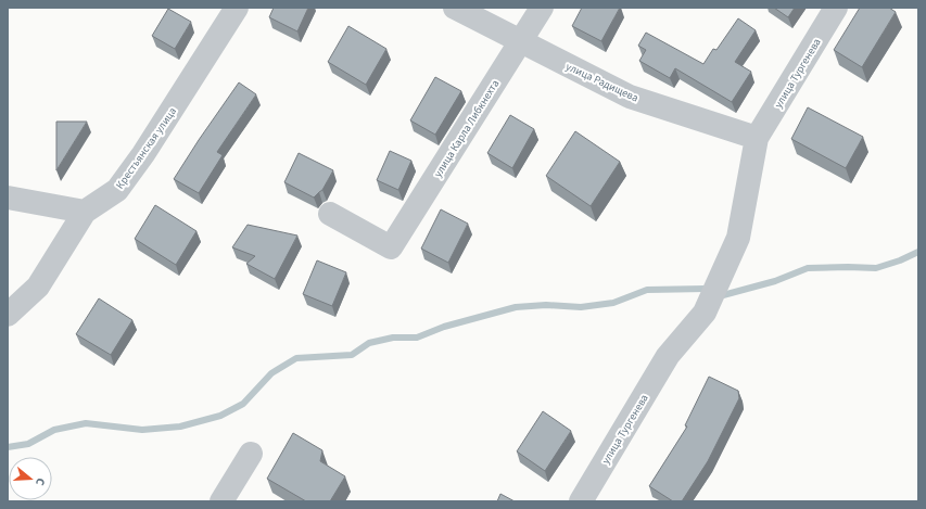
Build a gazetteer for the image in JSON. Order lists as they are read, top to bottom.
{
  "streets": {
    "street": [
      "улица Тургенева",
      "улица Радищева",
      "улица Карла Либкнехта",
      "Крестьянская улица"
    ]
  },
  "crossings": [
    ["улица Тургенева", "улица Радищева"],
    ["улица Радищева", "улица Карла Либкнехта"]
  ],
  "north": "right"
}
